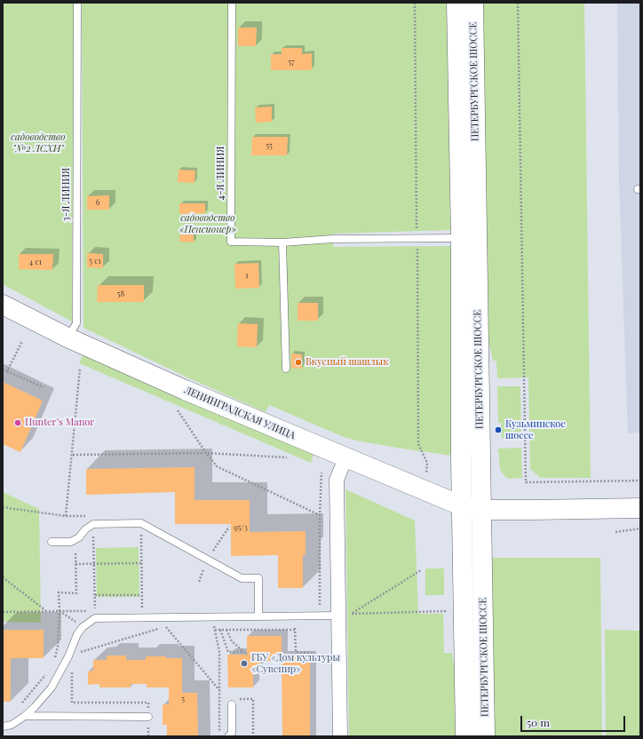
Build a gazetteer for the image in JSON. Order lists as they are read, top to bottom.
{
  "streets": {
    "main road": ["ПЕТЕРБУРГСКОЕ ШОССЕ", "ЛЕНИНГРАДСКАЯ УЛИЦА"],
    "lane": ["4-Я ЛИНИЯ", "3-Я ЛИНИЯ"]
  },
  "crossings": [
    ["ПЕТЕРБУРГСКОЕ ШОССЕ", "4-Я ЛИНИЯ"],
    ["ПЕТЕРБУРГСКОЕ ШОССЕ", "ЛЕНИНГРАДСКАЯ УЛИЦА"],
    ["3-Я ЛИНИЯ", "ЛЕНИНГРАДСКАЯ УЛИЦА"]
  ],
  "parks": ["садоводство \"№2 ЛСХИ\"", "садоводство «Пенсионер»"],
  "places": [
    "Вкусный шашлык",
    "Hunter’s Manor",
    "Кузьминское шоссе",
    "ГБУ «Дом культуры «Сувенир»"
  ],
  "house_numbers": [
    "57",
    "55",
    "6",
    "5 с1",
    "4 с1",
    "1",
    "58",
    "95/3",
    "5"
  ],
  "scale_bar": "50 m"
}
